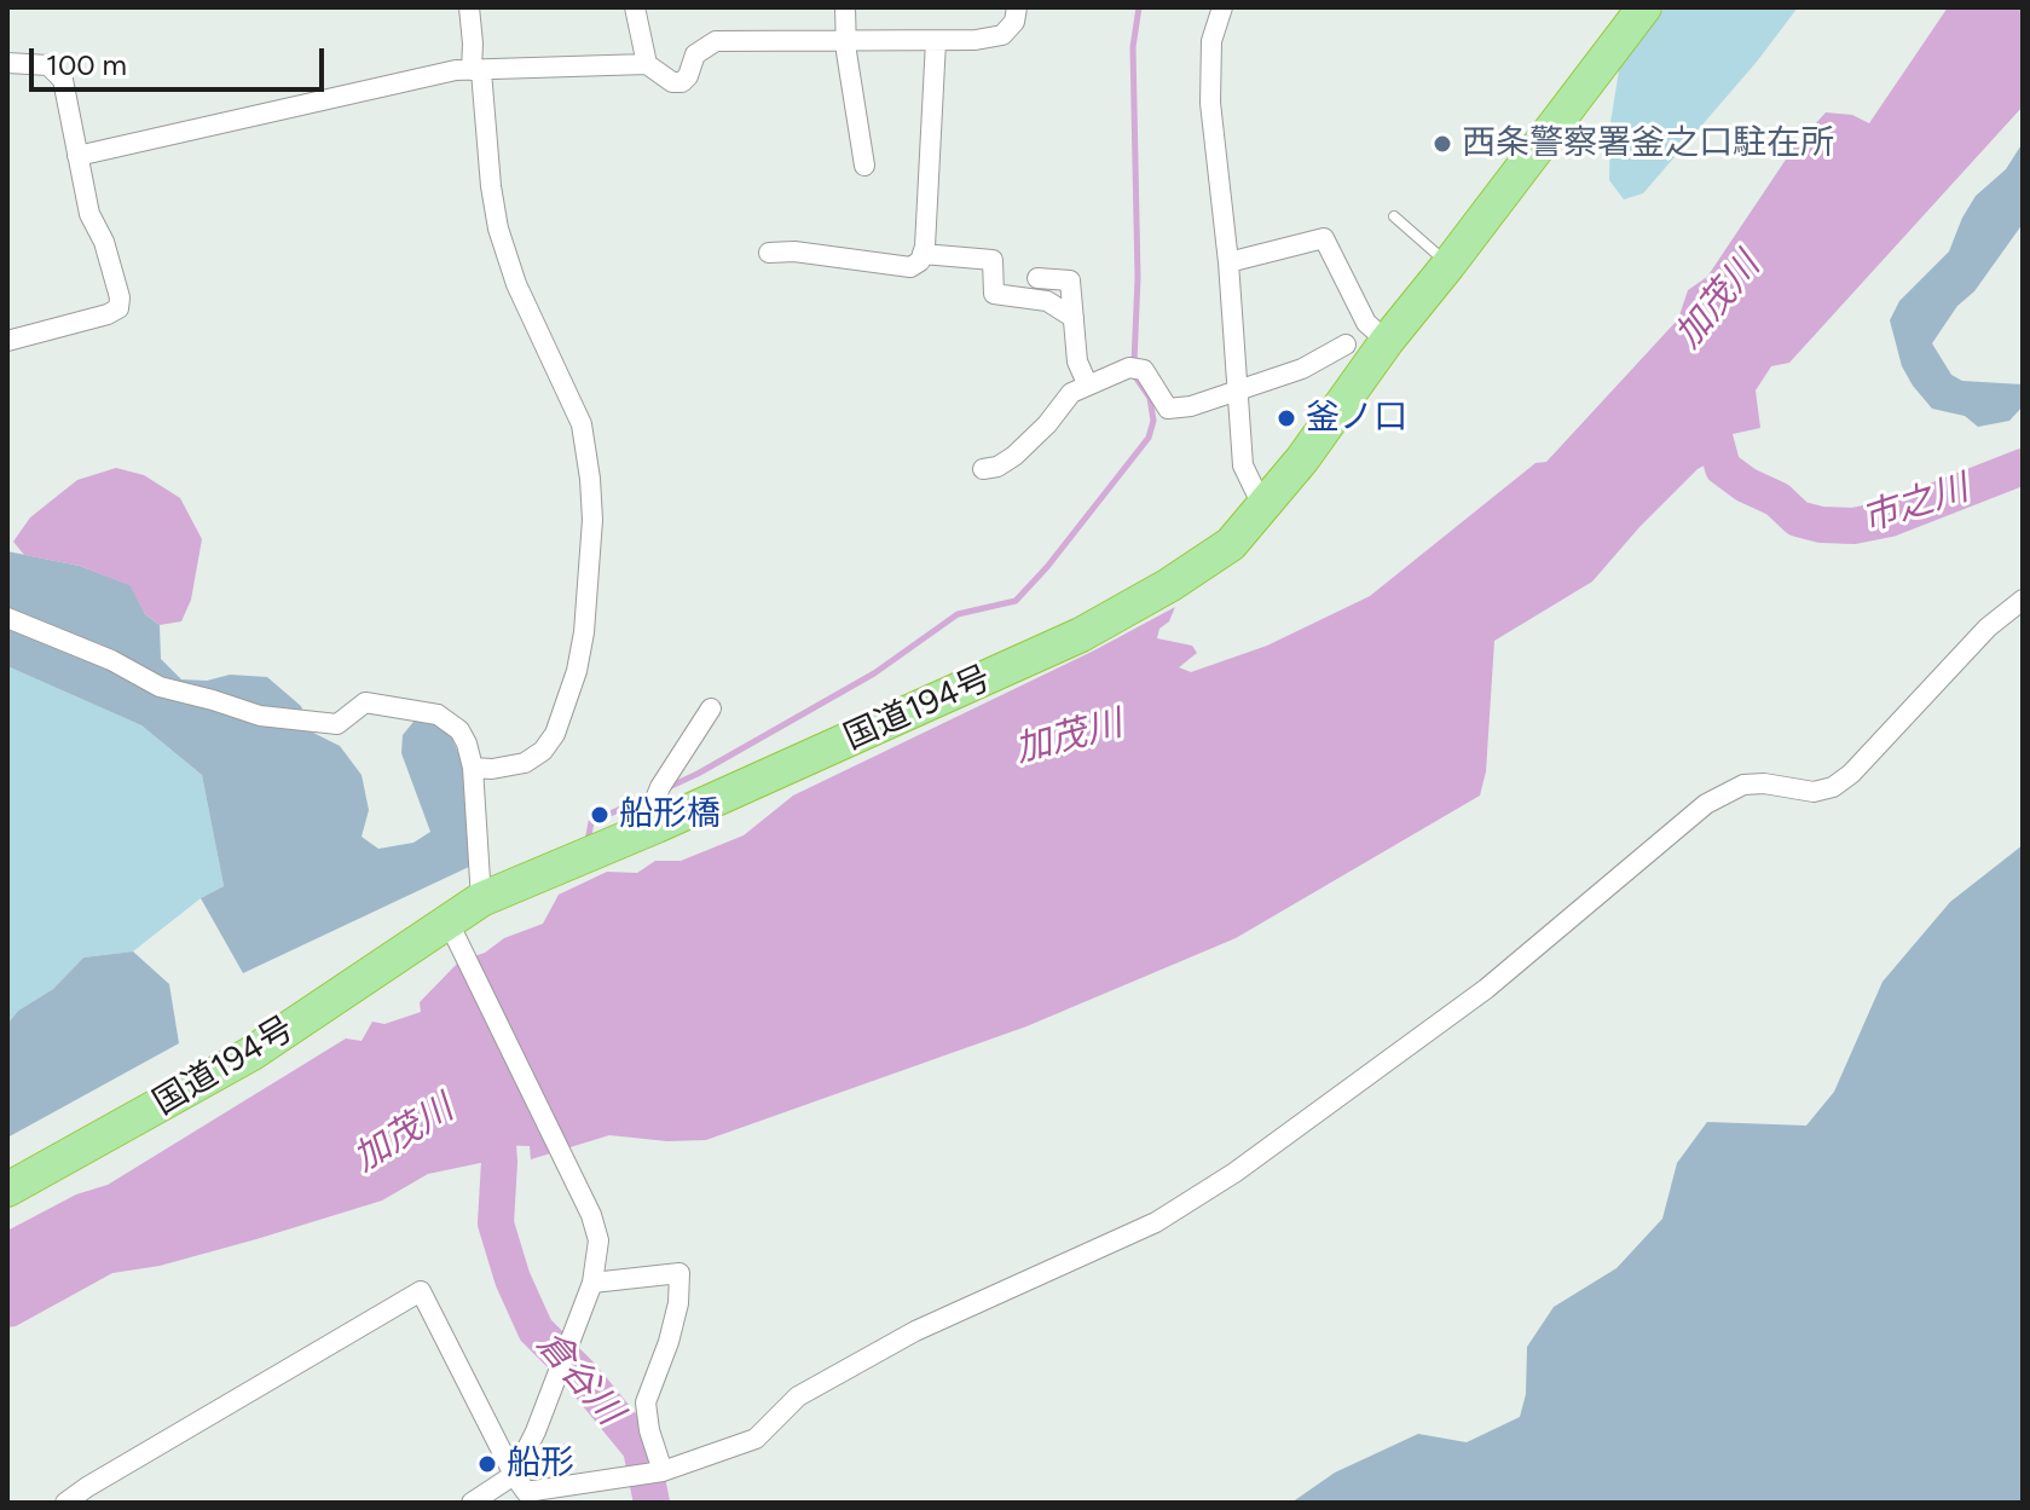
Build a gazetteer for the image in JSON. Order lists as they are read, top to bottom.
{
  "streets": {
    "highway": ["国道194号"]
  },
  "water": ["加茂川", "市之川", "倉谷川"],
  "places": [
    "西条警察署釜之口駐在所",
    "釜ノ口",
    "船形橋",
    "船形"
  ],
  "scale_bar": "100 m"
}
